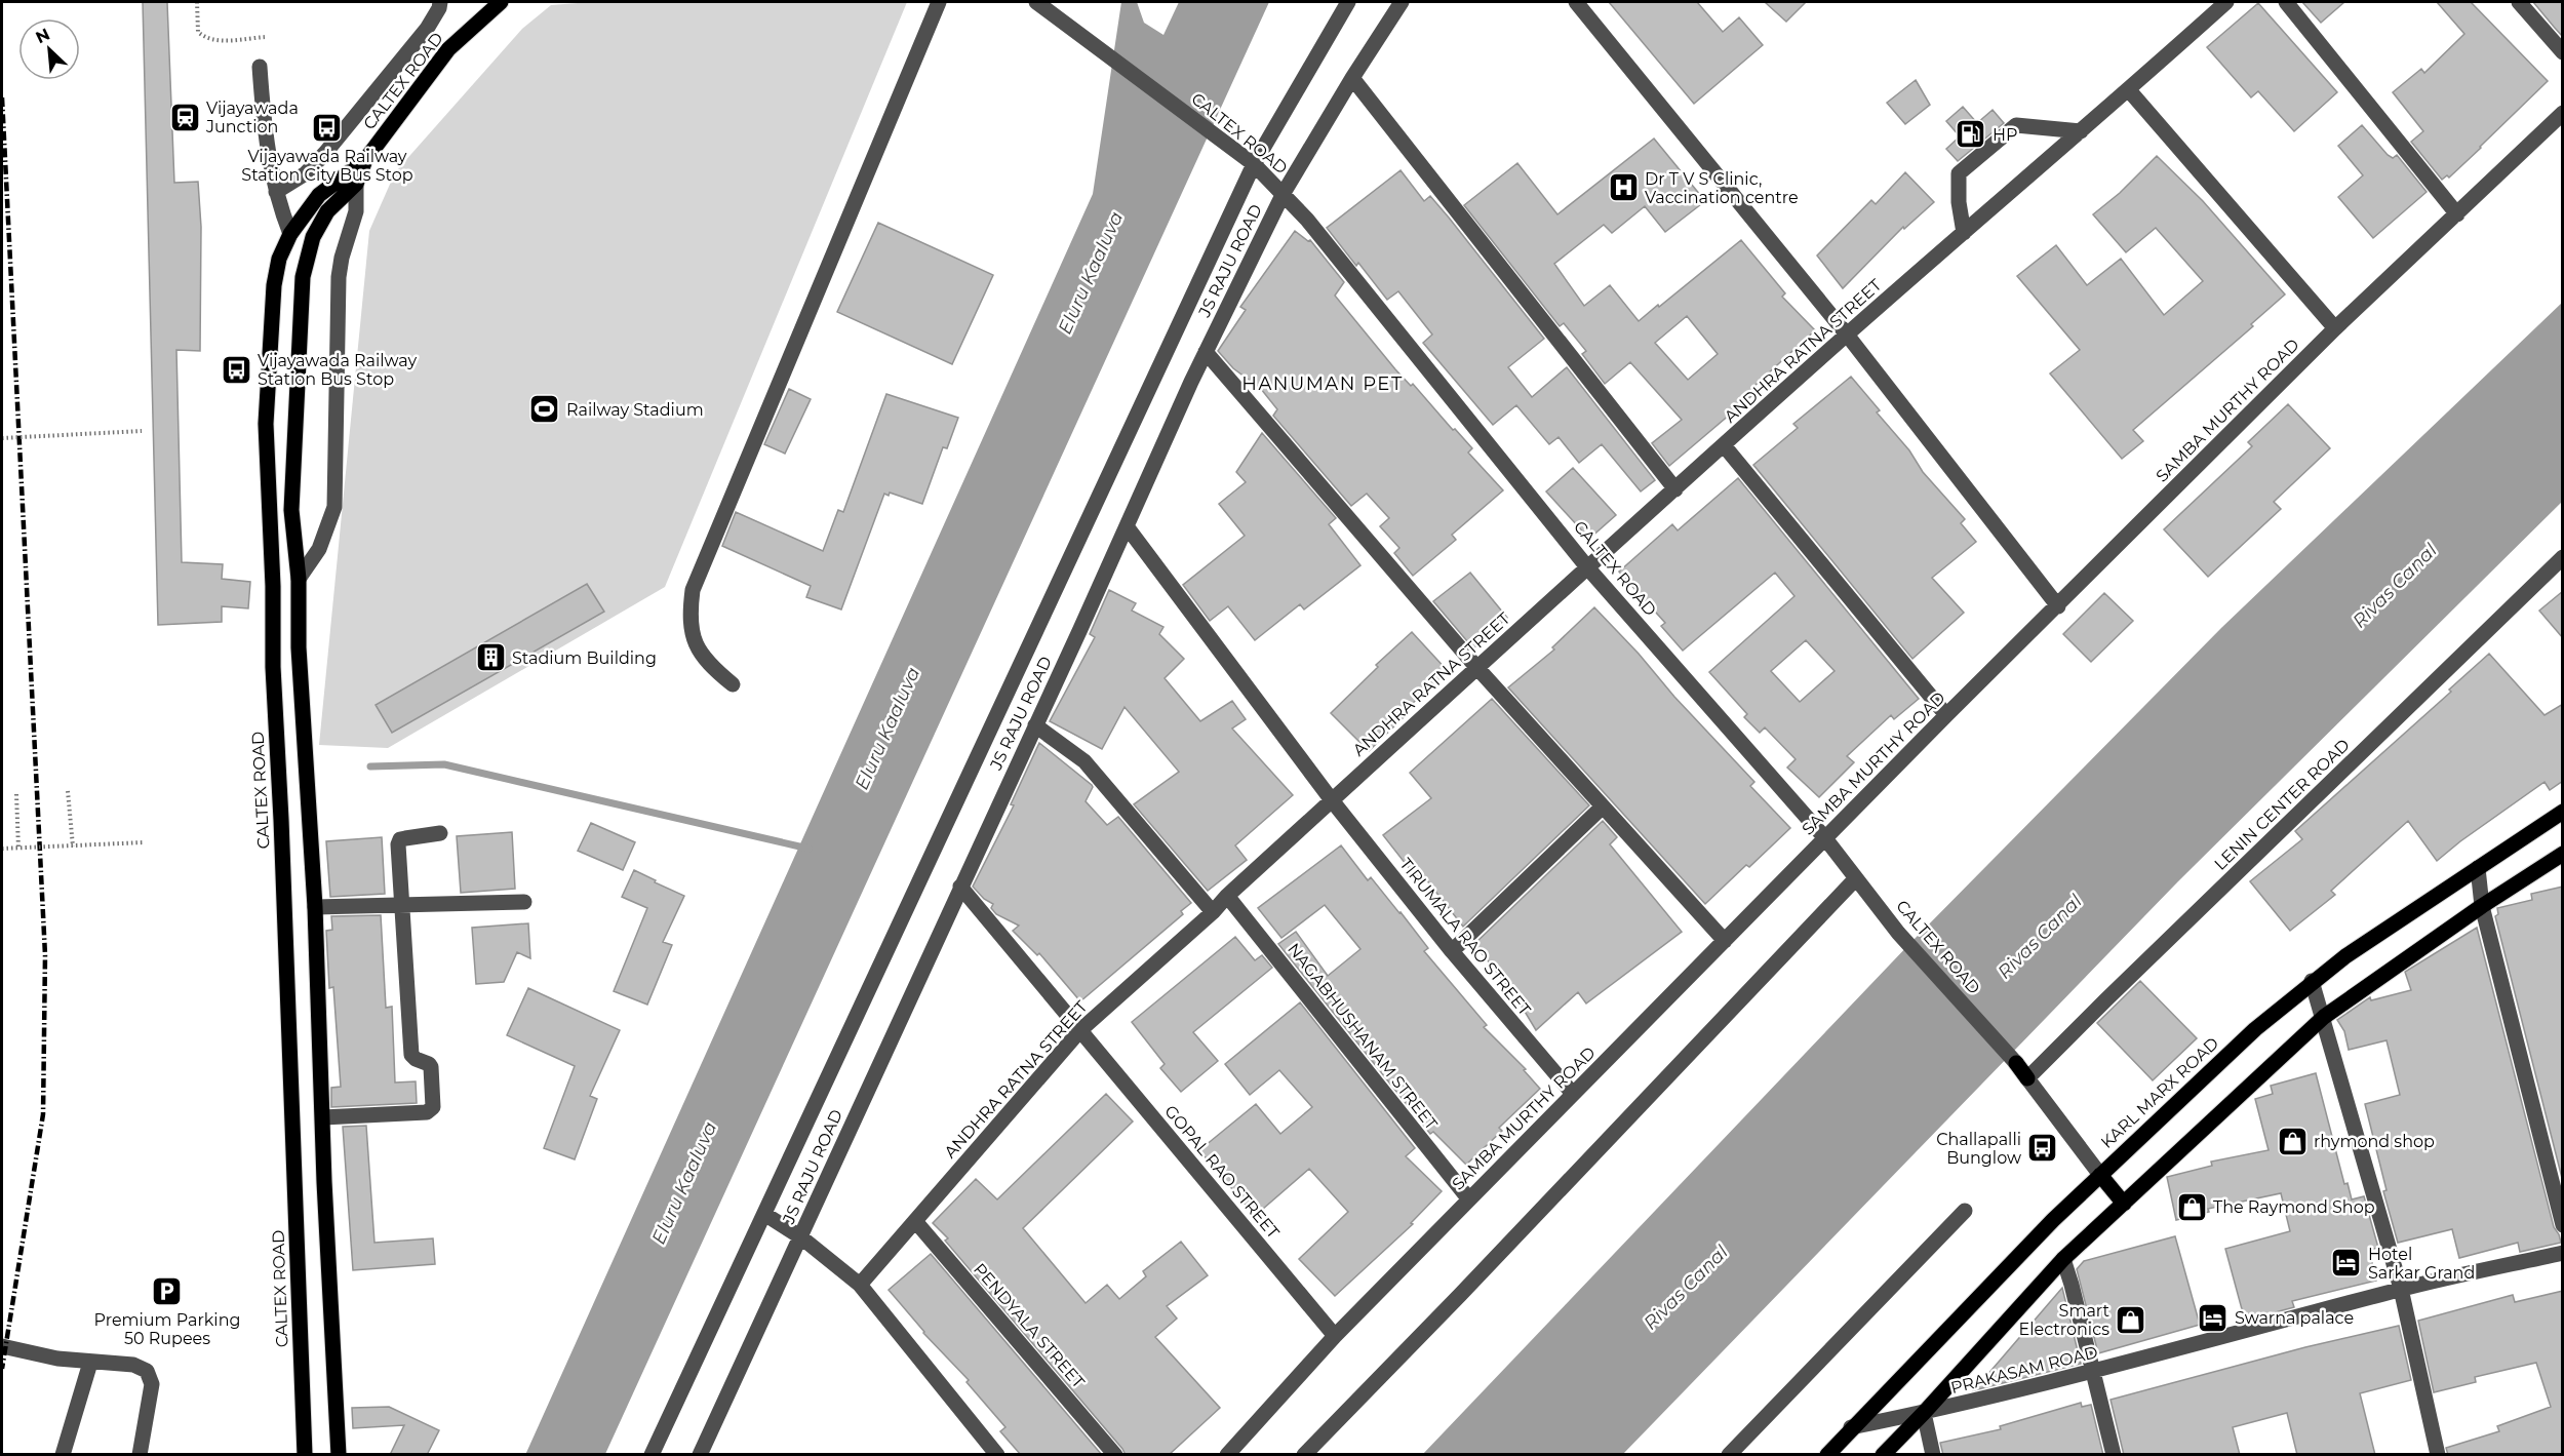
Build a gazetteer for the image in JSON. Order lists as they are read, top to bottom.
{
  "streets": {
    "main road": ["CALTEX ROAD", "KARL MARX ROAD"],
    "street": [
      "JS RAJU ROAD",
      "ANDHRA RATNA STREET",
      "SAMBA MURTHY ROAD",
      "LENIN CENTER ROAD",
      "TIRUMALA RAO STREET",
      "NAGABHUSHANAM STREET",
      "GOPAL RAO STREET",
      "PENDYALA STREET",
      "PRAKASAM ROAD"
    ]
  },
  "crossings": [
    ["CALTEX ROAD", "JS RAJU ROAD"],
    ["CALTEX ROAD", "ANDHRA RATNA STREET"],
    ["CALTEX ROAD", "SAMBA MURTHY ROAD"],
    ["CALTEX ROAD", "LENIN CENTER ROAD"],
    ["CALTEX ROAD", "KARL MARX ROAD"],
    ["JS RAJU ROAD", "TIRUMALA RAO STREET"],
    ["JS RAJU ROAD", "GOPAL RAO STREET"],
    ["ANDHRA RATNA STREET", "TIRUMALA RAO STREET"],
    ["ANDHRA RATNA STREET", "NAGABHUSHANAM STREET"],
    ["ANDHRA RATNA STREET", "GOPAL RAO STREET"],
    ["ANDHRA RATNA STREET", "PENDYALA STREET"],
    ["SAMBA MURTHY ROAD", "TIRUMALA RAO STREET"],
    ["SAMBA MURTHY ROAD", "NAGABHUSHANAM STREET"],
    ["SAMBA MURTHY ROAD", "GOPAL RAO STREET"],
    ["KARL MARX ROAD", "PRAKASAM ROAD"]
  ],
  "districts": ["HANUMAN PET"],
  "water": ["Eluru Kaaluva", "Rivas Canal"],
  "places": {
    "station": ["Vijayawada Junction"],
    "bus stop": ["Vijayawada Railway Station City Bus Stop", "Vijayawada Railway Station Bus Stop", "Challapalli Bunglow"],
    "fuel station": ["HP"],
    "hospital": ["Dr T V S Clinic, Vaccination centre"],
    "sports": ["Railway Stadium"],
    "building": ["Stadium Building"],
    "shop": ["rhymond shop", "The Raymond Shop", "Smart Electronics"],
    "hotel": ["Hotel Sarkar Grand", "Swarna palace"],
    "parking": ["Premium Parking 50 Rupees"]
  },
  "north": "top left"
}
